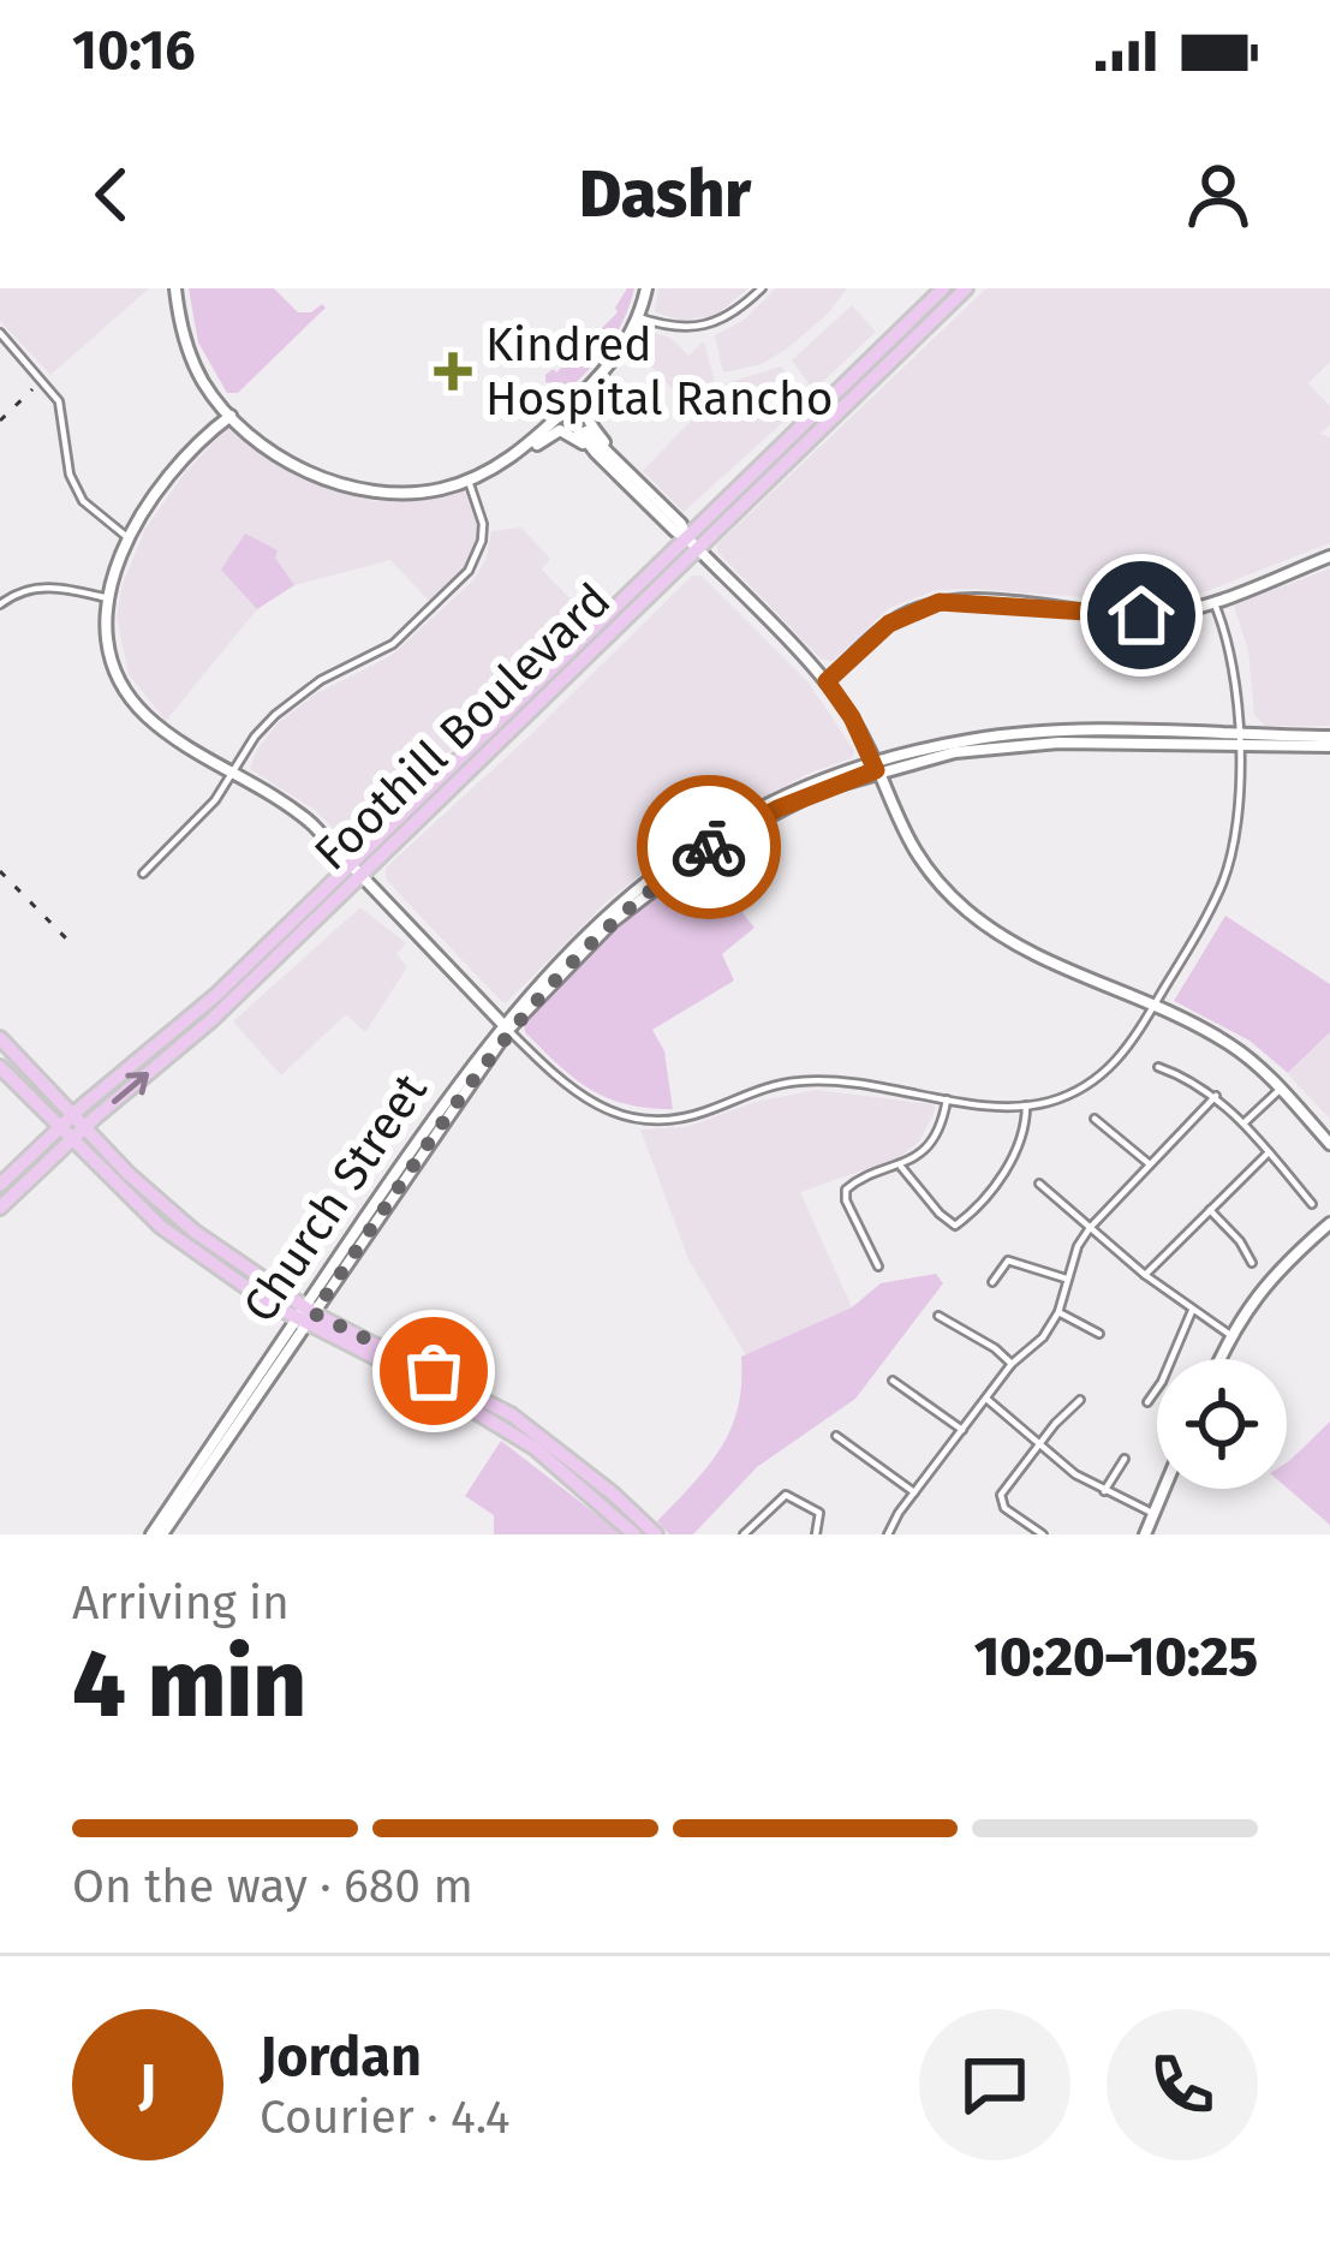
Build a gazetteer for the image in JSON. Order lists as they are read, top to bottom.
{
  "streets": {
    "main road": ["Foothill Boulevard"],
    "street": ["Church Street"]
  },
  "places": {
    "health": ["Kindred Hospital Rancho"]
  },
  "page": {
    "status": "10:16",
    "header": "Dashr",
    "heading": ["4 min", "Arriving in", "10:20–10:25"],
    "panel": ["Jordan", "Courier · 4.4"],
    "bar": "On the way · 680 m",
    "round": "J"
  }
}
